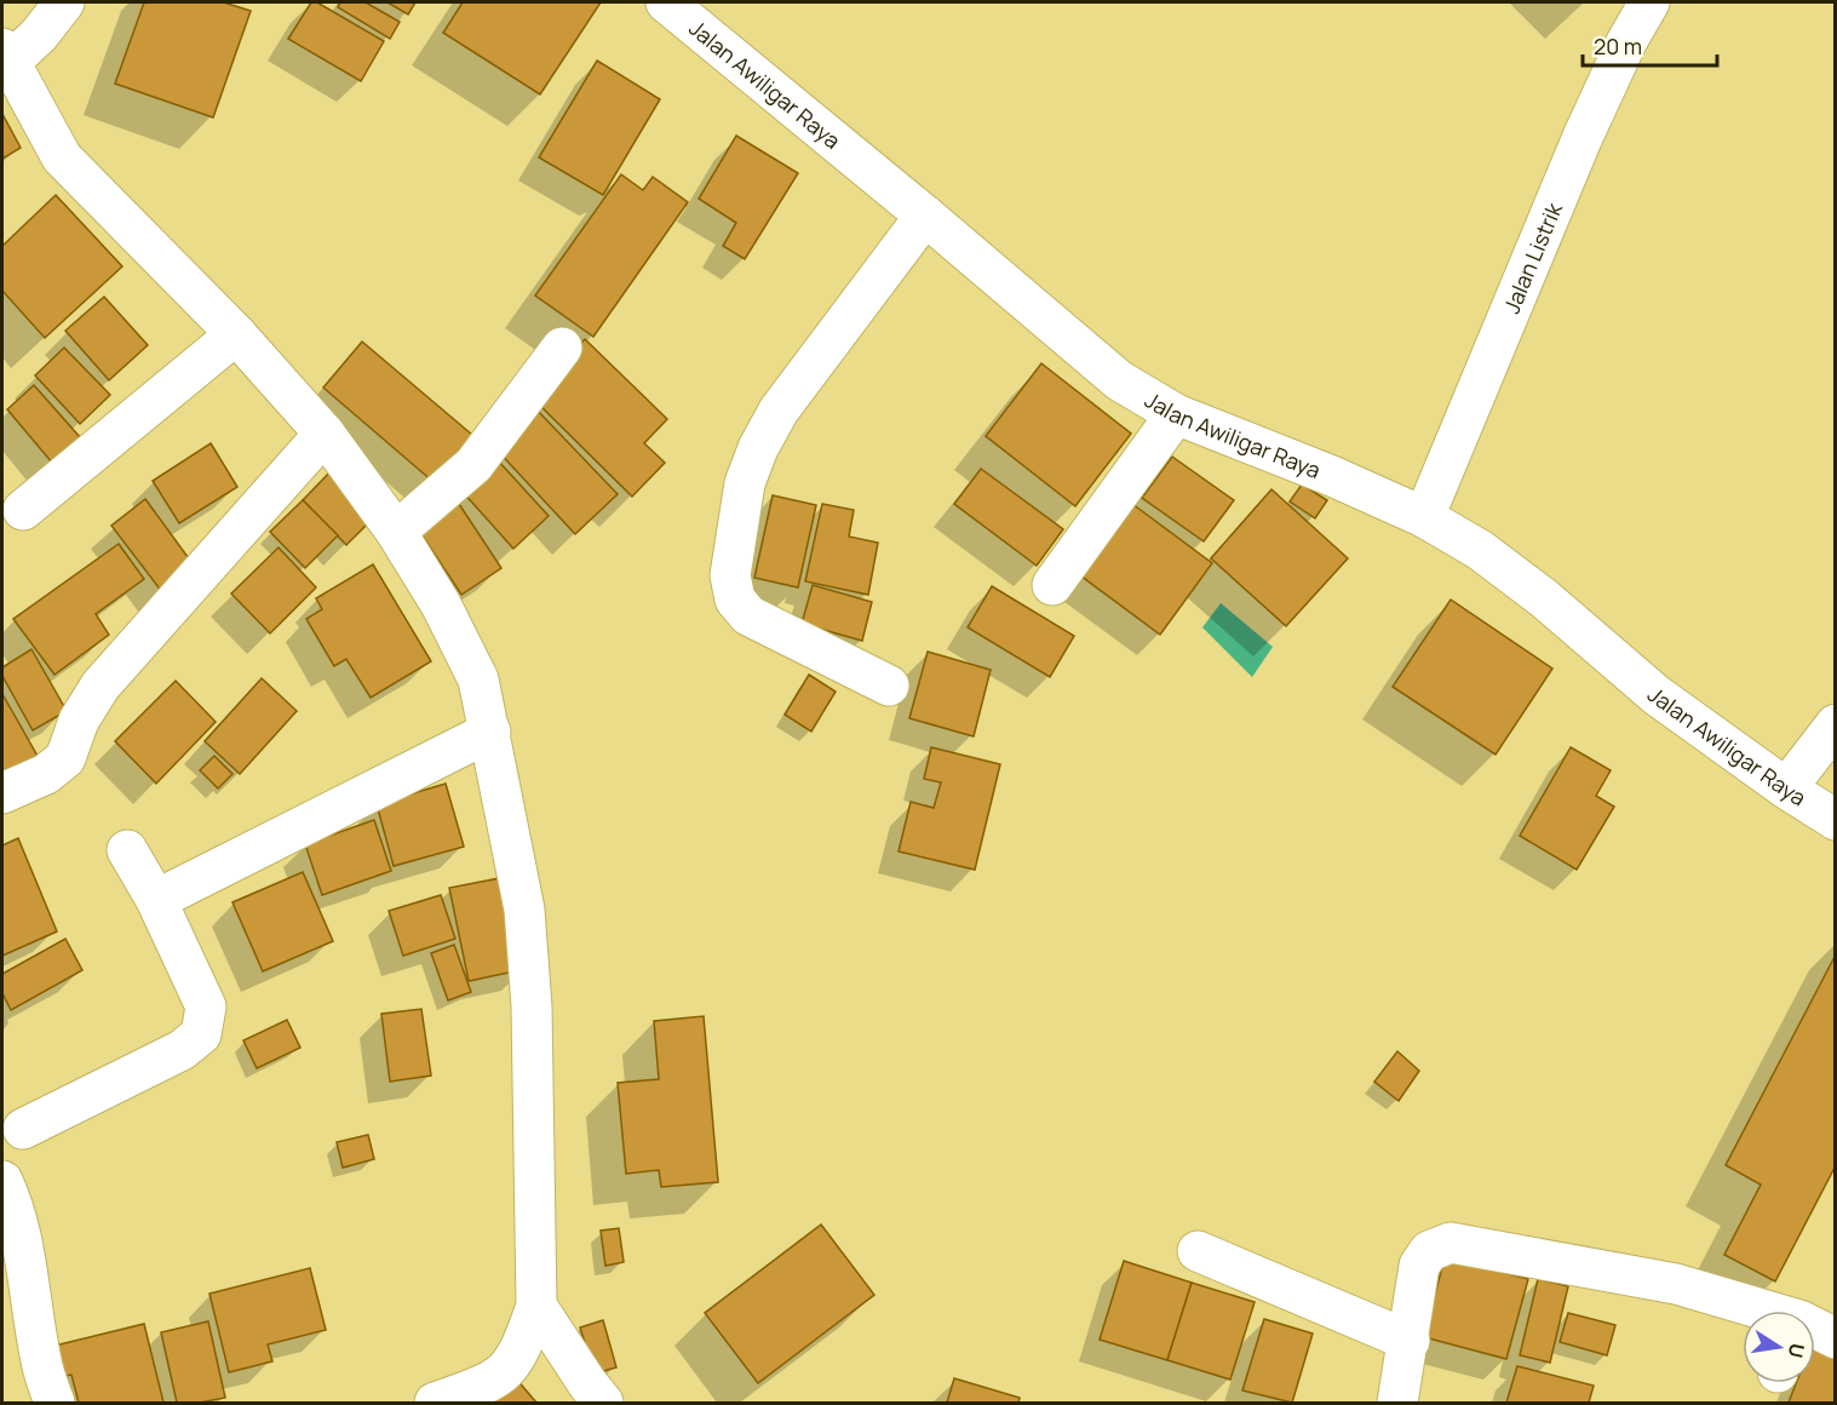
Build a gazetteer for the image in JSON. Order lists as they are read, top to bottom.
{
  "streets": {
    "street": ["Jalan Awiligar Raya", "Jalan Listrik"]
  },
  "crossings": [
    ["Jalan Awiligar Raya", "Jalan Listrik"]
  ],
  "scale_bar": "20 m",
  "north": "right"
}
